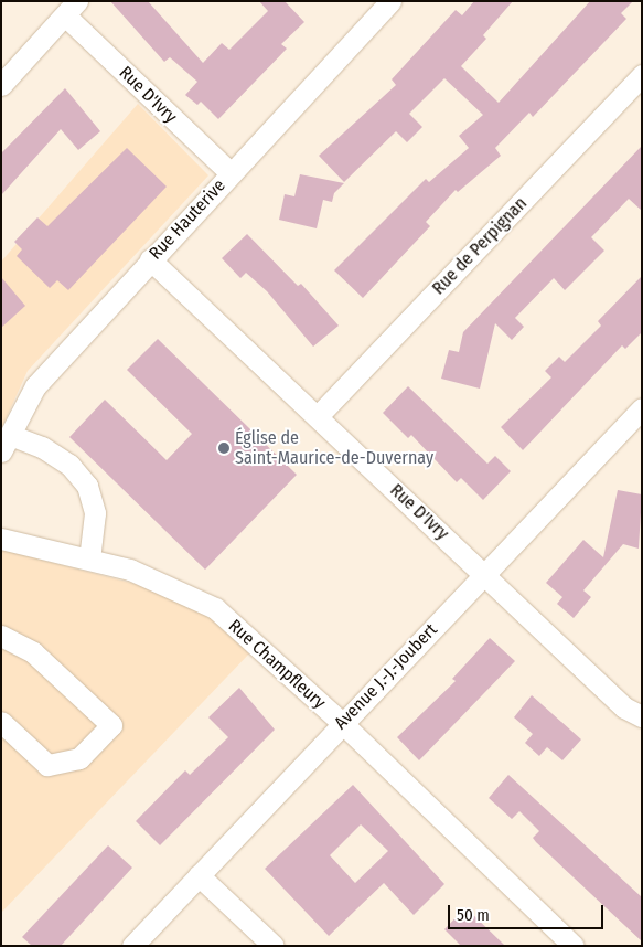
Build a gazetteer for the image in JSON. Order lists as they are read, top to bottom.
{
  "streets": {
    "street": [
      "Rue D'Ivry",
      "Rue Hauterive",
      "Rue de Perpignan",
      "Rue Champfleury",
      "Avenue J.-J.-Joubert"
    ]
  },
  "crossings": [
    ["Rue D'Ivry", "Rue Hauterive"],
    ["Rue D'Ivry", "Rue de Perpignan"],
    ["Rue D'Ivry", "Avenue J.-J.-Joubert"],
    ["Rue Champfleury", "Avenue J.-J.-Joubert"]
  ],
  "places": ["Église de Saint-Maurice-de-Duvernay"],
  "scale_bar": "50 m"
}
